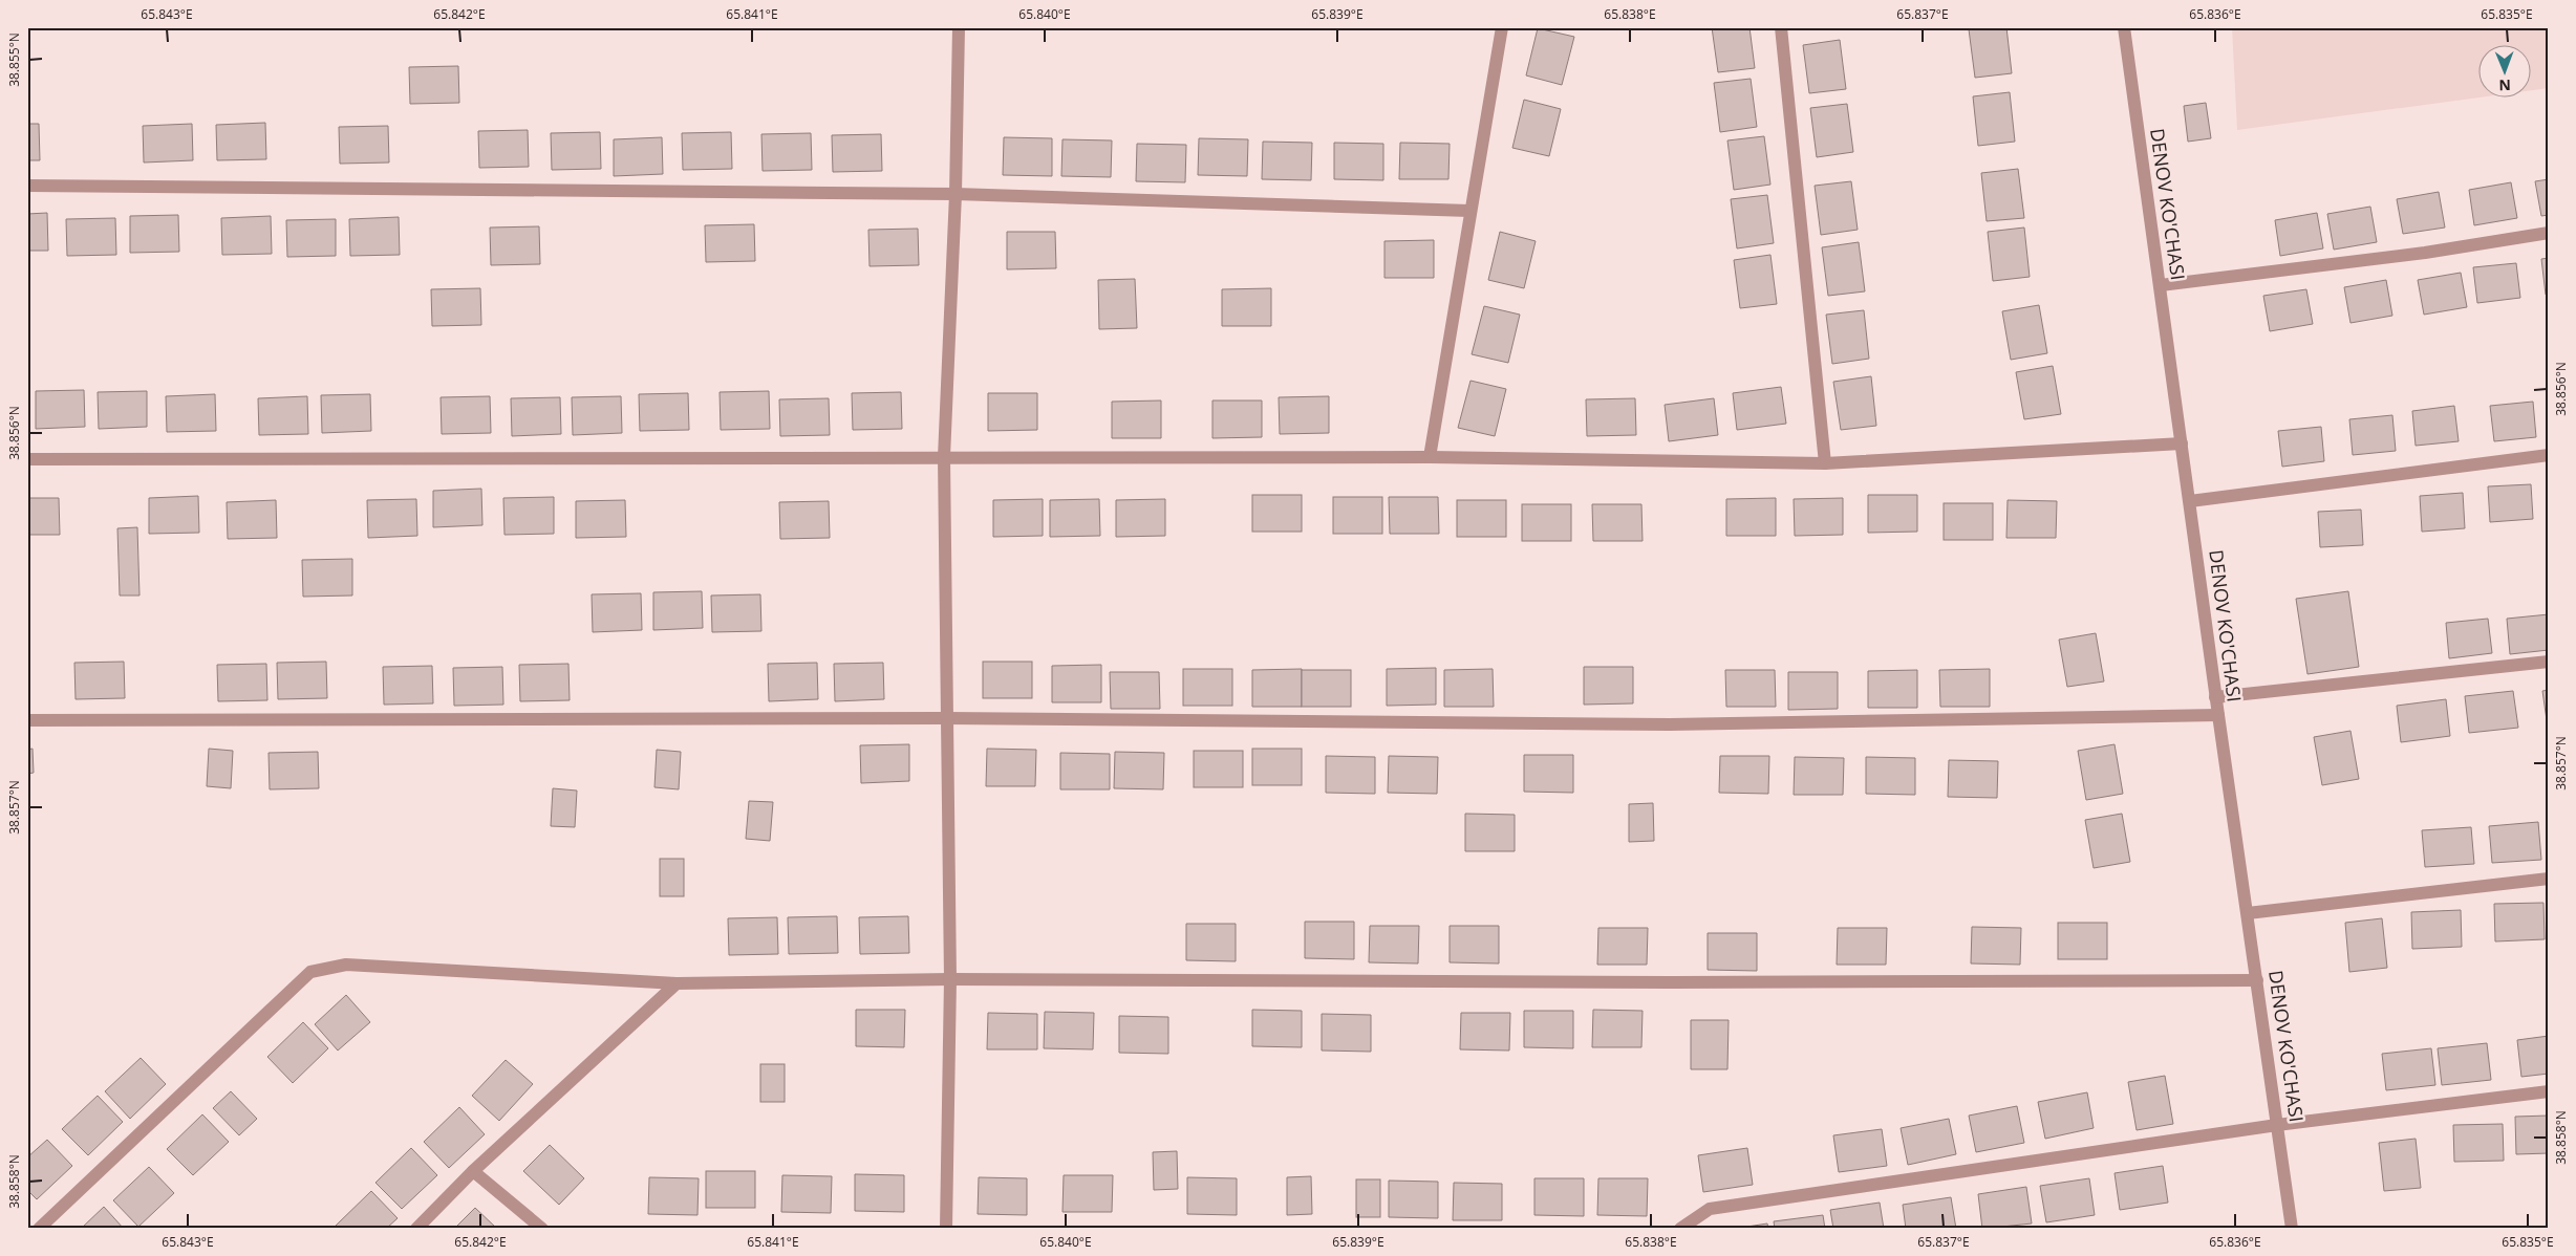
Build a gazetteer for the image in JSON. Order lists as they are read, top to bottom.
{
  "streets": {
    "street": ["DENOV KO'CHASI"]
  },
  "north": "bottom",
  "coordinates": [
    "65.843°E",
    "65.842°E",
    "65.841°E",
    "65.840°E",
    "65.839°E",
    "65.838°E",
    "65.837°E",
    "65.836°E",
    "65.835°E",
    "38.855°N",
    "38.856°N",
    "38.857°N",
    "38.858°N"
  ]
}
